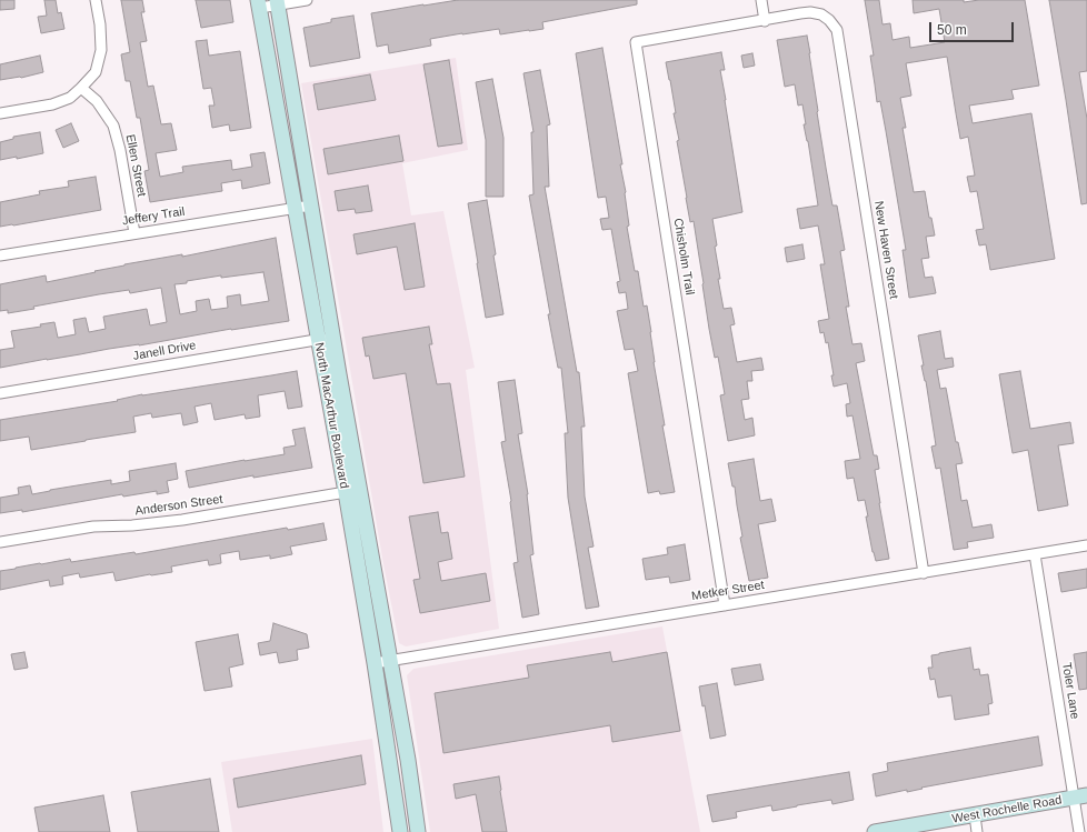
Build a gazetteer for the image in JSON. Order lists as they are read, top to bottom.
{
  "streets": {
    "main road": ["North MacArthur Boulevard", "West Rochelle Road"],
    "street": [
      "Ellen Street",
      "Jeffery Trail",
      "New Haven Street",
      "Chisholm Trail",
      "Janell Drive",
      "Anderson Street",
      "Metker Street",
      "Toler Lane"
    ]
  },
  "crossings": [
    ["Ellen Street", "Jeffery Trail"],
    ["Jeffery Trail", "North MacArthur Boulevard"],
    ["New Haven Street", "Chisholm Trail"],
    ["New Haven Street", "Metker Street"],
    ["Chisholm Trail", "Metker Street"],
    ["Janell Drive", "North MacArthur Boulevard"],
    ["North MacArthur Boulevard", "Anderson Street"],
    ["North MacArthur Boulevard", "Metker Street"],
    ["Metker Street", "Toler Lane"],
    ["Toler Lane", "West Rochelle Road"]
  ],
  "scale_bar": "50 m"
}
